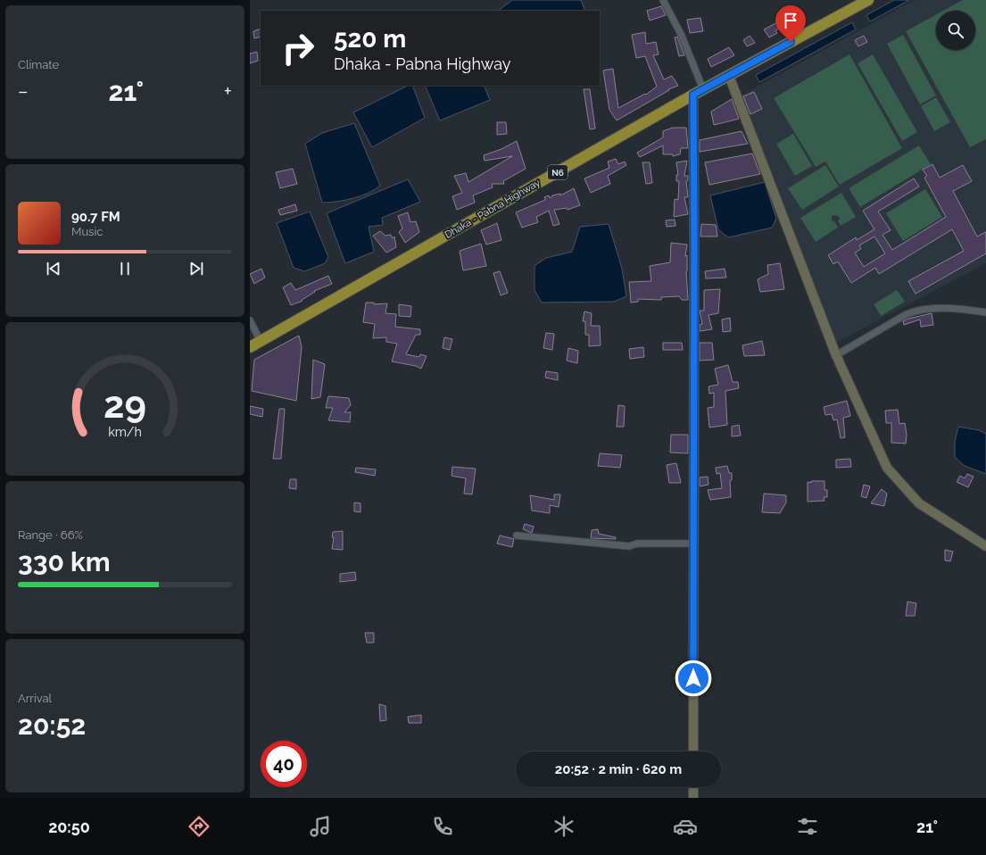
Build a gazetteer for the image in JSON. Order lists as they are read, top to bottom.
{
  "streets": {
    "highway": ["N6", "Dhaka - Pabna Highway"]
  },
  "page": {
    "tile": [
      "Climate",
      ["Range · 66%", "330 km"],
      ["Arrival", "20:52"]
    ],
    "turn": ["520 m", "Dhaka - Pabna Highway"],
    "heat": ["−", "21°", "+"],
    "song": ["90.7 FM", "Music"],
    "limit": "40",
    "trip": "20:52 · 2 min · 620 m",
    "tabs": ["20:50", "21°"],
    "gauge": ["29", "km/h"]
  }
}
